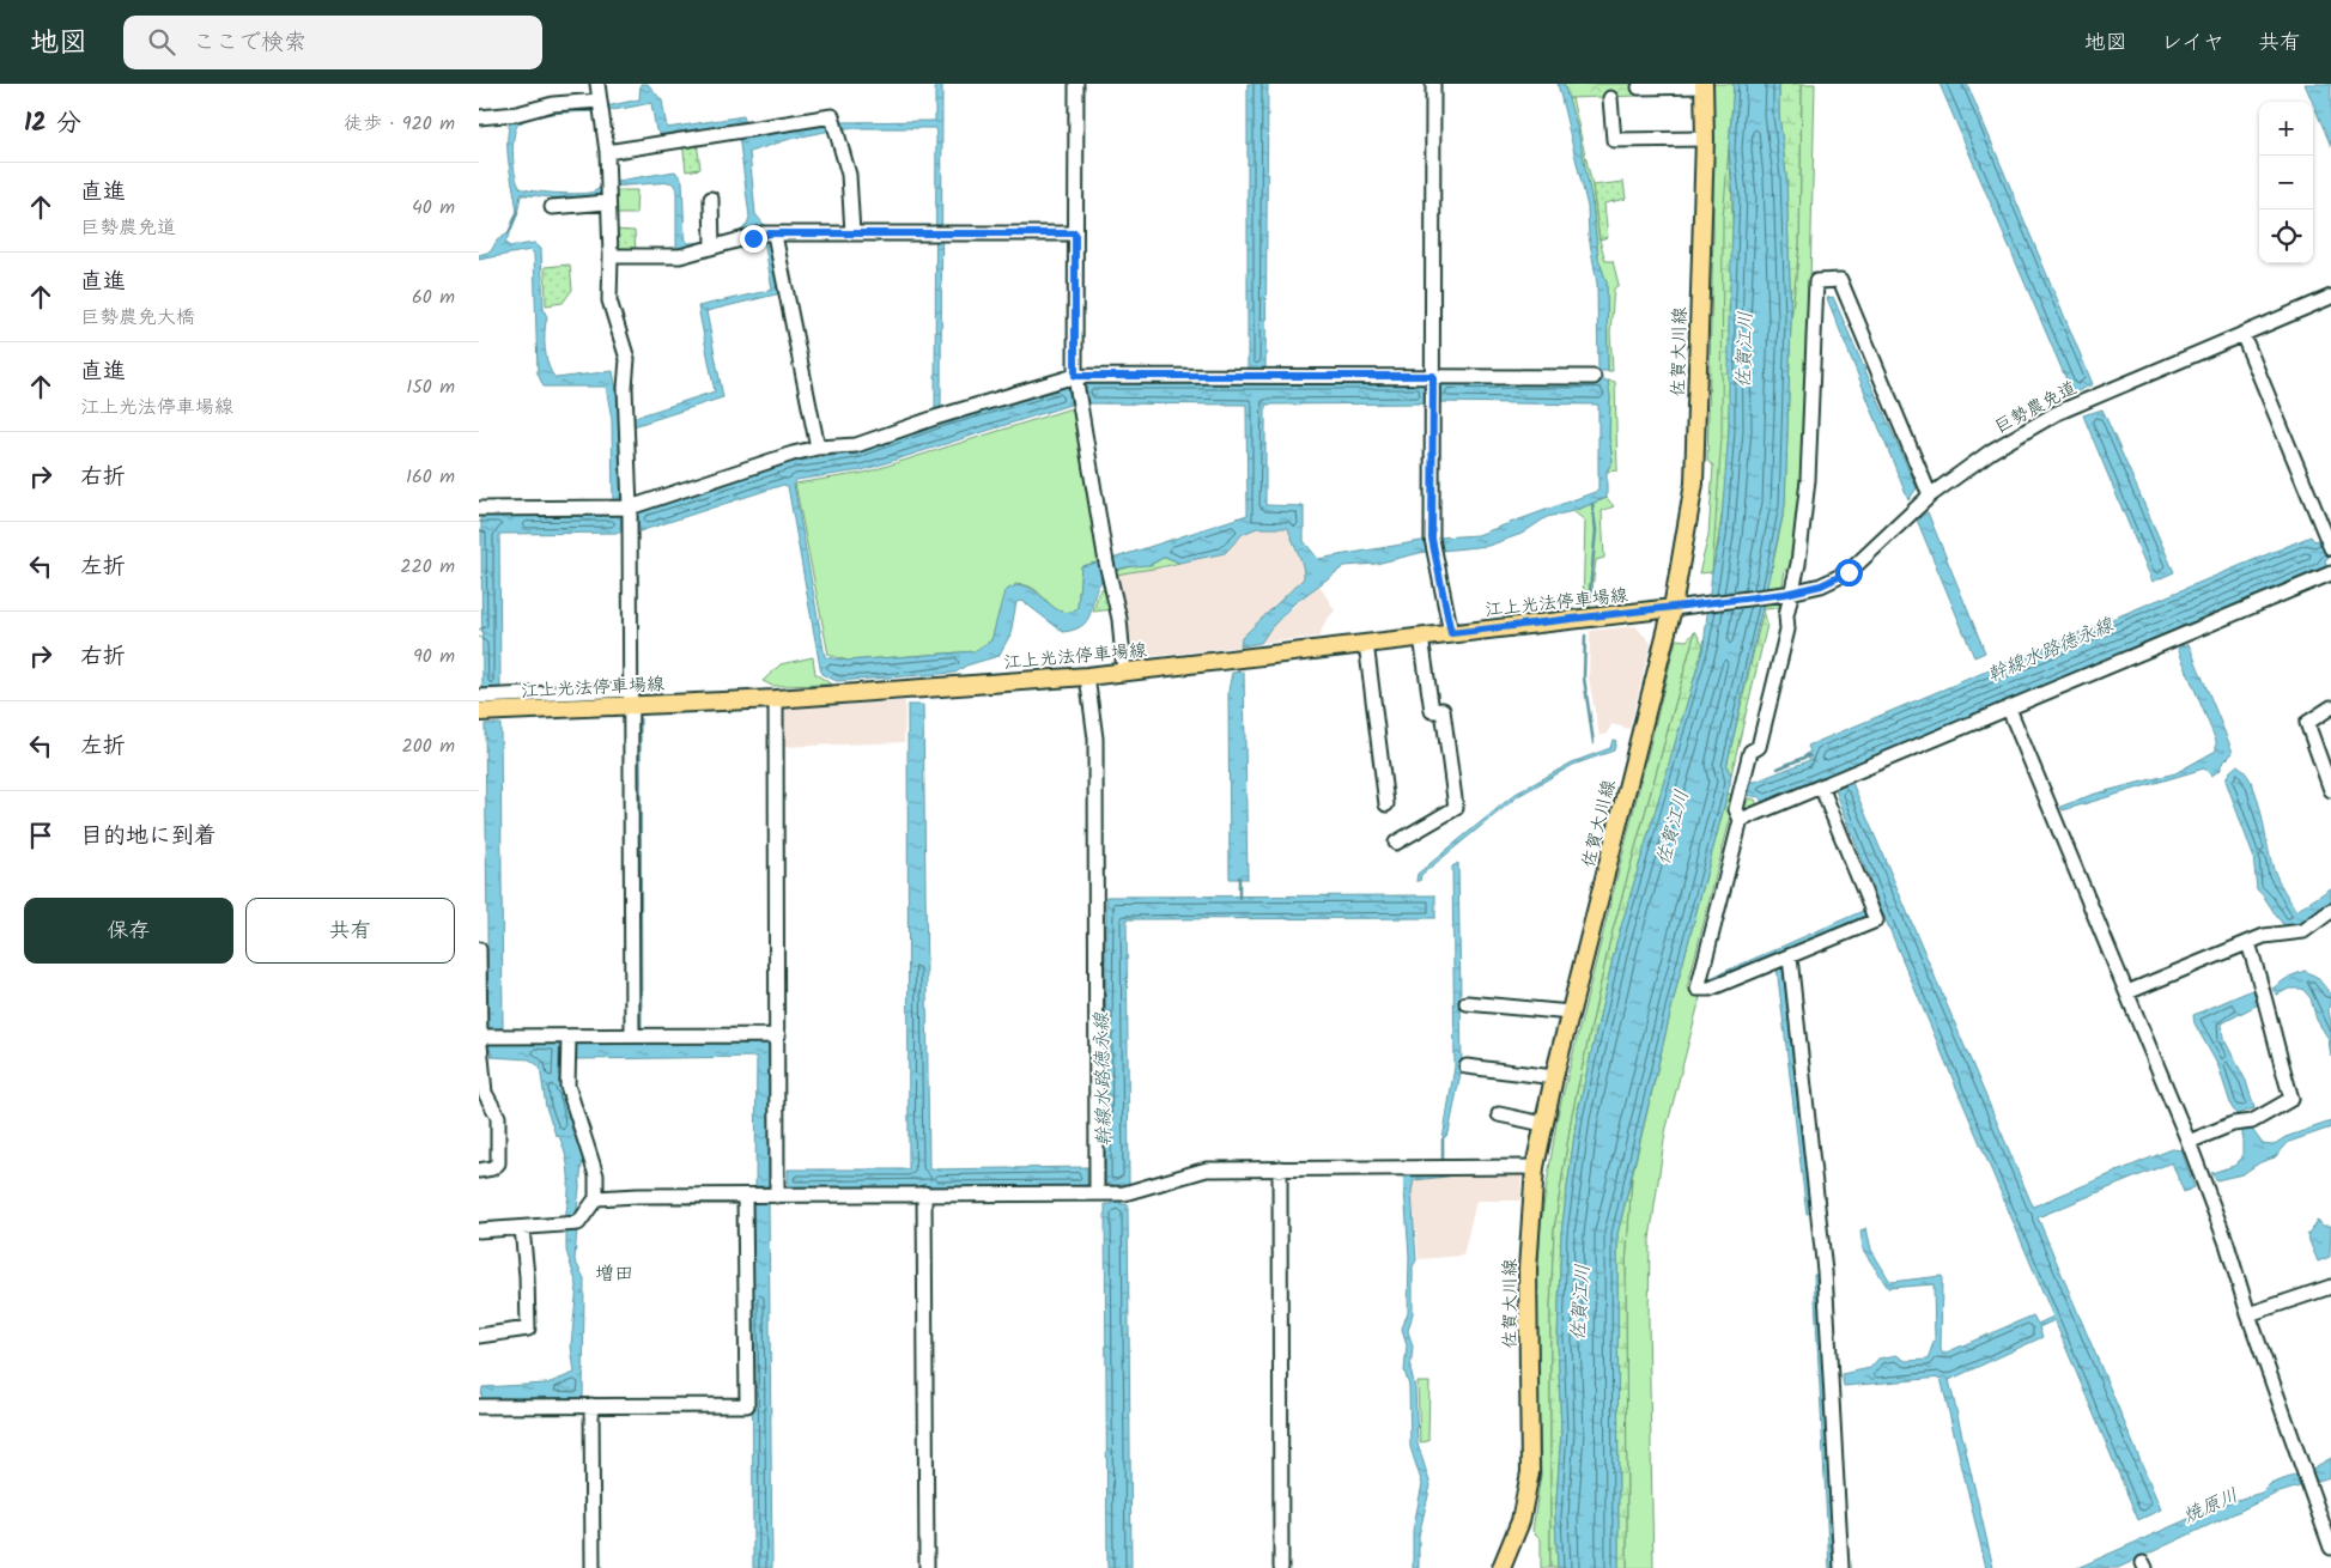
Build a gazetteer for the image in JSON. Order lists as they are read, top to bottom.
{
  "streets": {
    "main road": ["佐賀大川線", "江上光法停車場線"],
    "street": ["巨勢農免道"]
  },
  "crossings": [
    ["佐賀大川線", "巨勢農免道"],
    ["佐賀大川線", "江上光法停車場線"],
    ["巨勢農免道", "江上光法停車場線"]
  ],
  "districts": ["増田"],
  "water": ["佐賀江川", "幹線水路徳永線", "焼原川"],
  "page": {
    "header": "地図",
    "search": "ここで検索",
    "nav": ["地図", "レイヤ", "共有"],
    "heading": ["12 分", "徒歩 · 920 m"],
    "map_buttons": ["+", "−"],
    "list": [
      ["直進", "巨勢農免道", "40 m"],
      ["直進", "巨勢農免大橋", "60 m"],
      ["直進", "江上光法停車場線", "150 m"],
      ["右折", "160 m"],
      ["左折", "220 m"],
      ["右折", "90 m"],
      ["左折", "200 m"],
      "目的地に到着"
    ],
    "buttons": ["保存", "共有"]
  }
}
